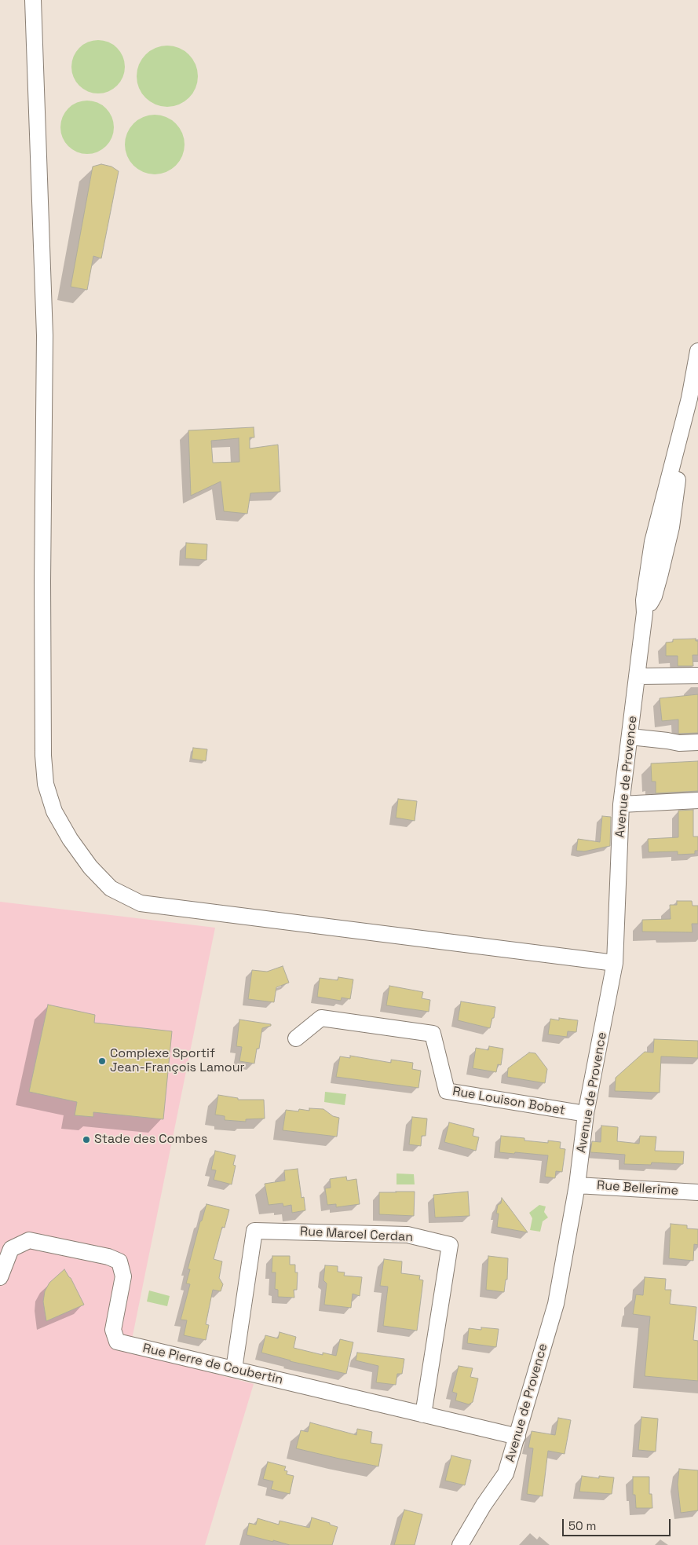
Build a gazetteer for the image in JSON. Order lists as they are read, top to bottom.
{
  "streets": {
    "street": [
      "Avenue de Provence",
      "Rue Louison Bobet",
      "Rue Bellerime",
      "Rue Marcel Cerdan",
      "Rue Pierre de Coubertin"
    ]
  },
  "crossings": [
    ["Avenue de Provence", "Rue Louison Bobet"],
    ["Avenue de Provence", "Rue Bellerime"],
    ["Avenue de Provence", "Rue Pierre de Coubertin"],
    ["Rue Marcel Cerdan", "Rue Pierre de Coubertin"]
  ],
  "places": ["Complexe Sportif Jean-François Lamour", "Stade des Combes"],
  "scale_bar": "50 m"
}
